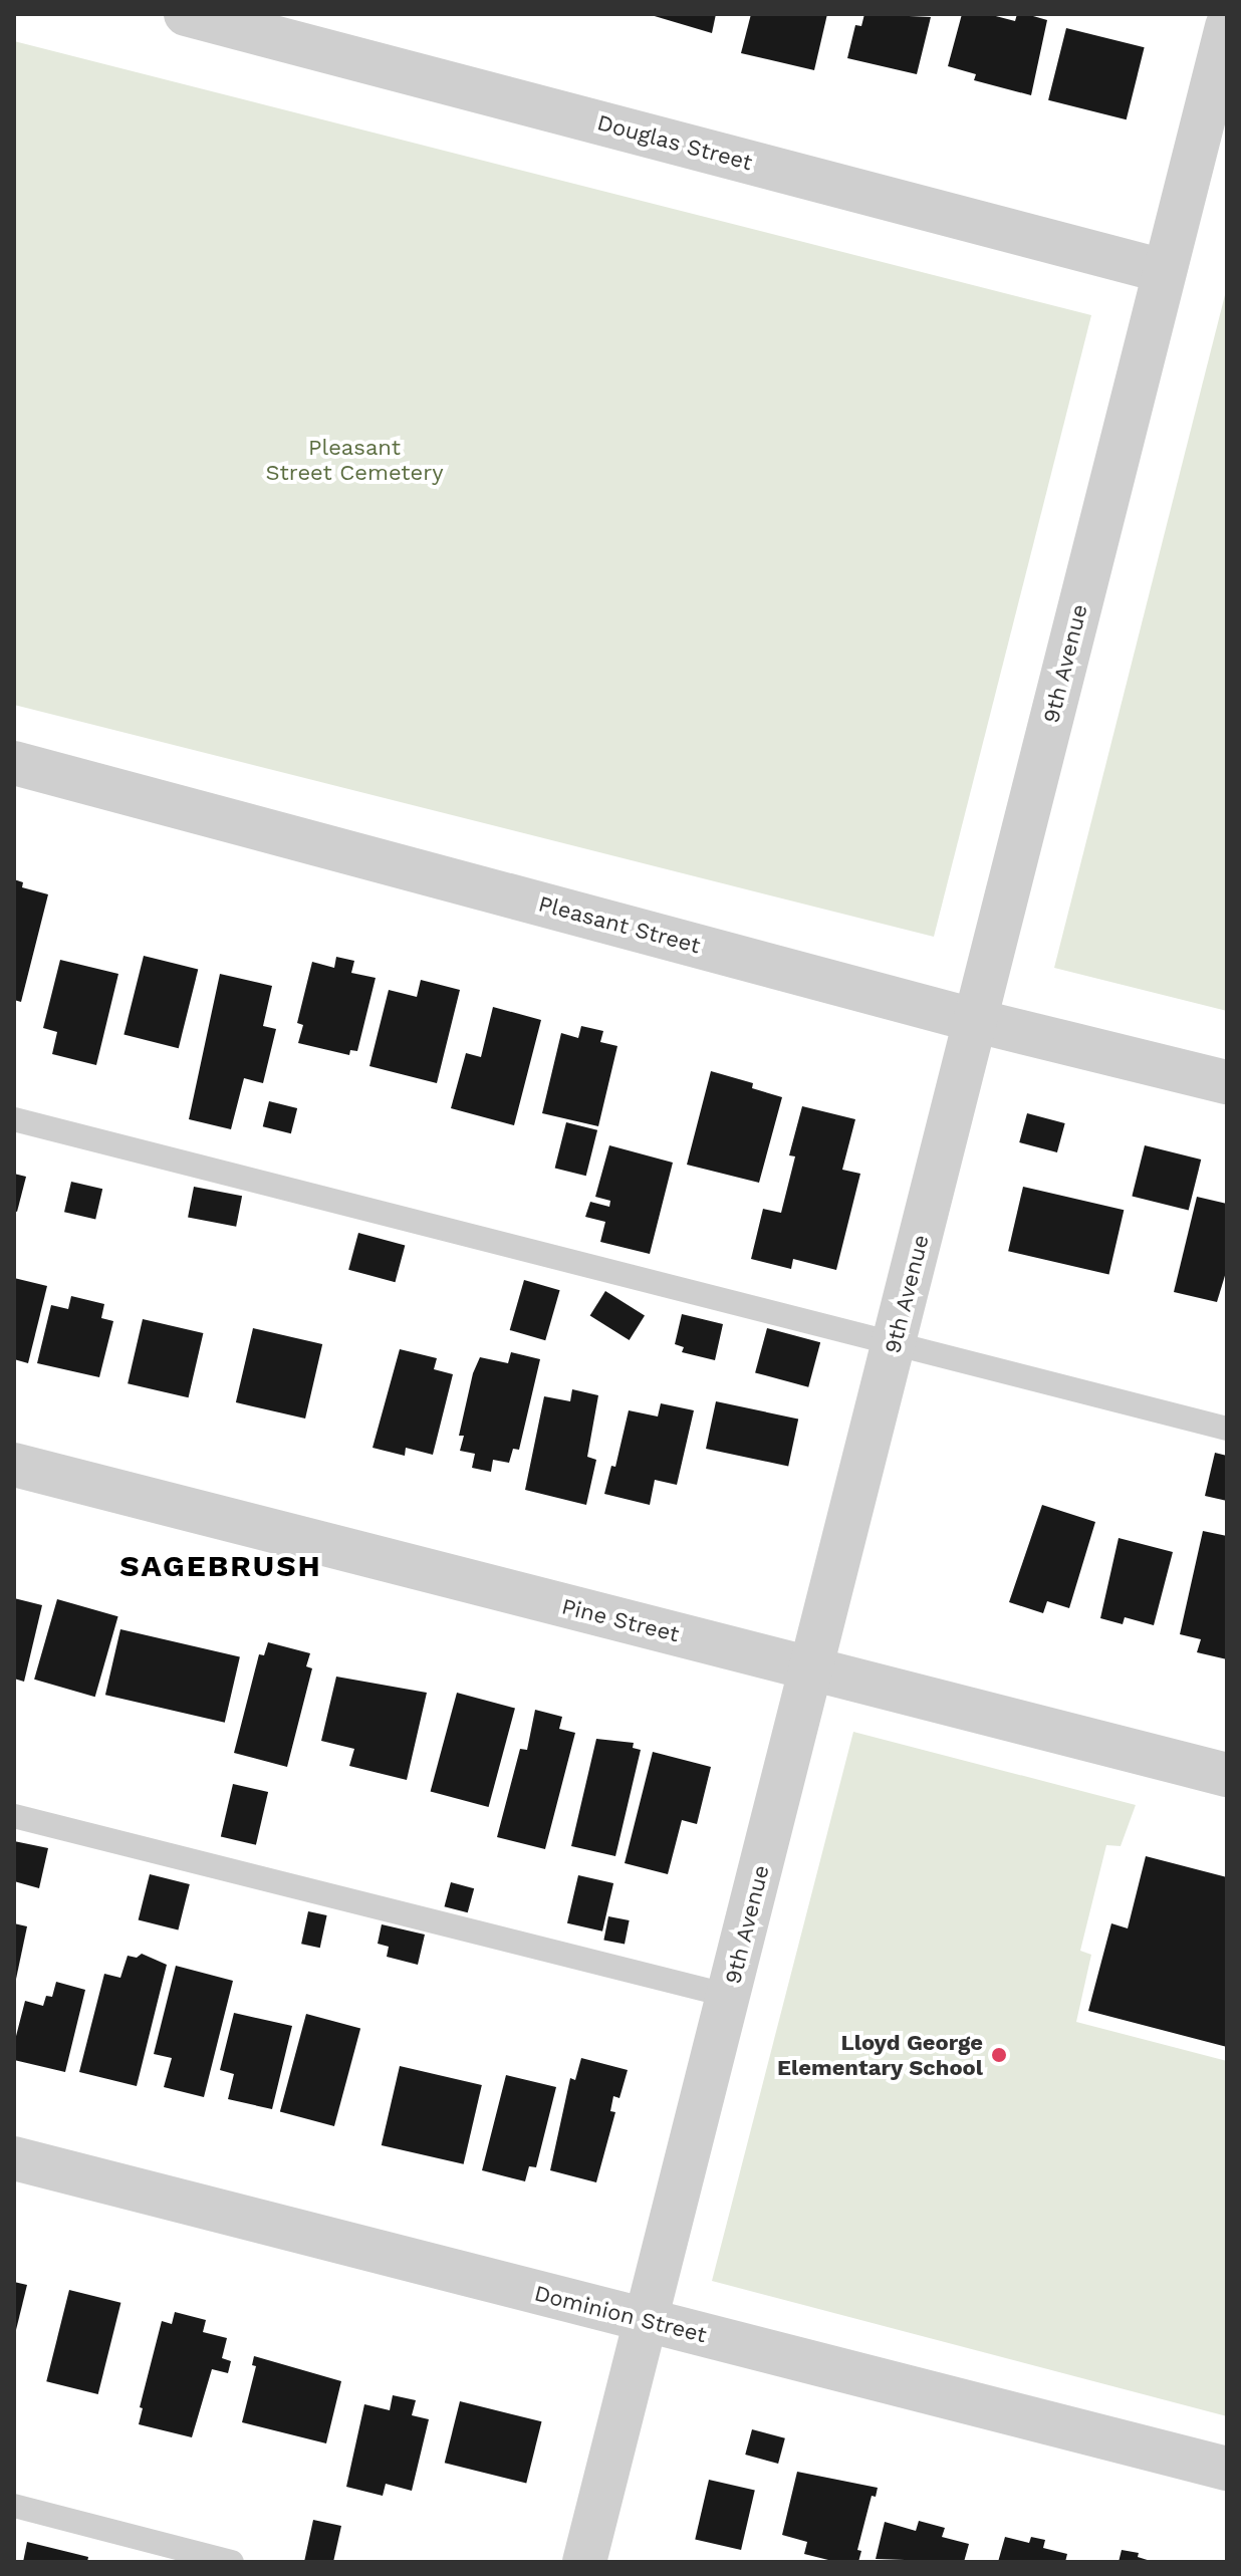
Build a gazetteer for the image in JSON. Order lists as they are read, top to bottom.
{
  "streets": {
    "street": [
      "Douglas Street",
      "9th Avenue",
      "Pleasant Street",
      "Pine Street",
      "Dominion Street"
    ]
  },
  "crossings": [
    ["Douglas Street", "9th Avenue"],
    ["9th Avenue", "Pleasant Street"],
    ["9th Avenue", "Pine Street"],
    ["9th Avenue", "Dominion Street"]
  ],
  "districts": ["SAGEBRUSH"],
  "parks": ["Pleasant Street Cemetery"],
  "places": ["Lloyd George Elementary School"]
}
